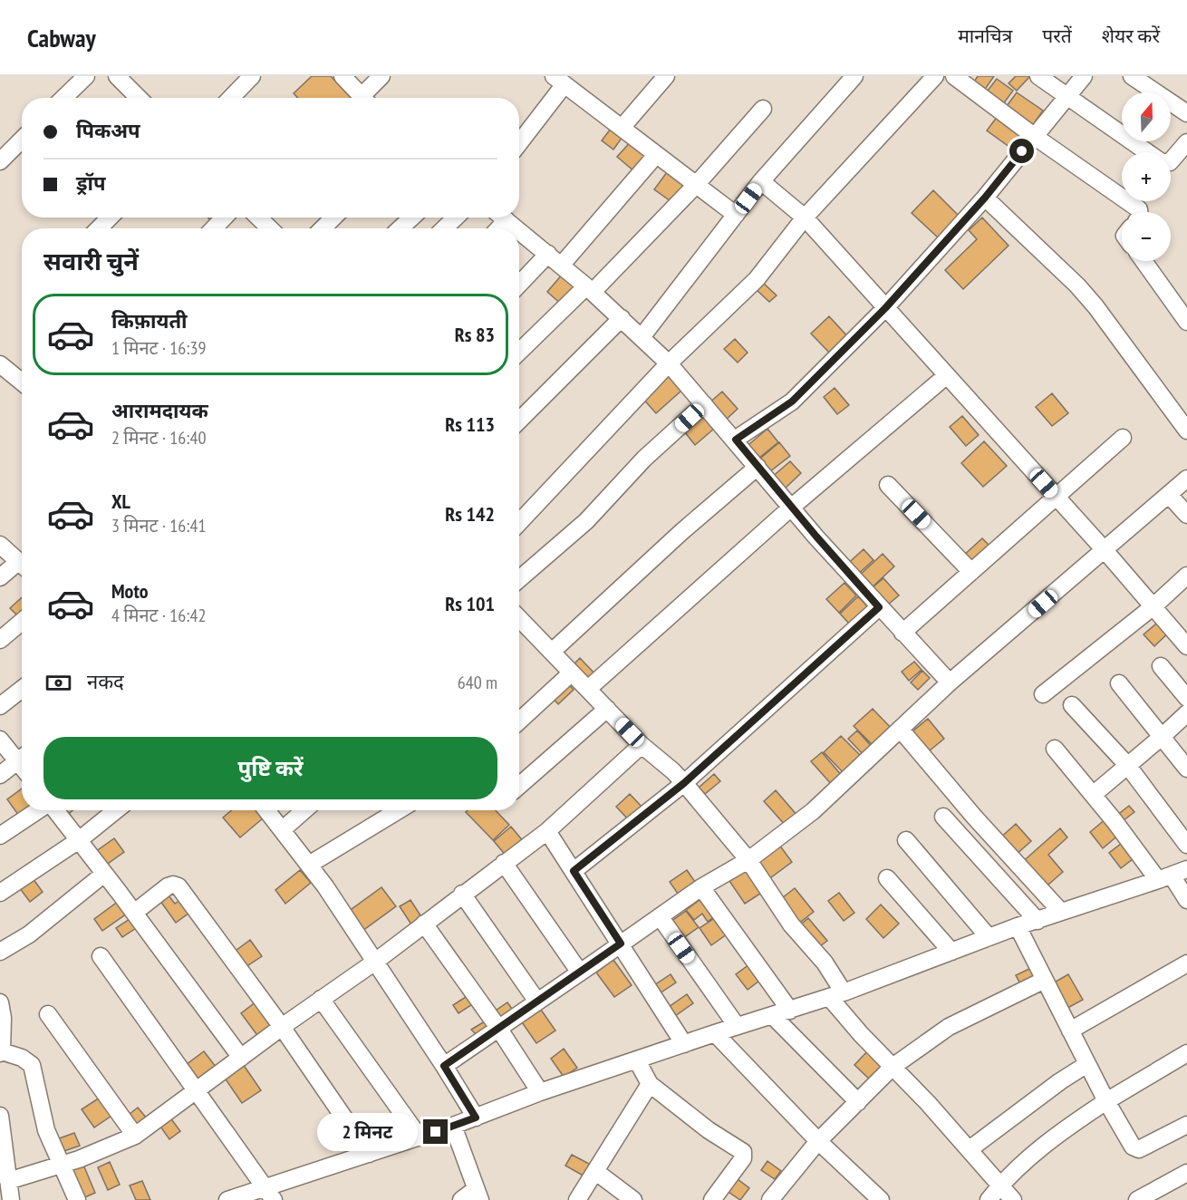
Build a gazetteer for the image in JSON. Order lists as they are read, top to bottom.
{
  "north": "top",
  "page": {
    "header": "Cabway",
    "nav": ["मानचित्र", "परतें", "शेयर करें"],
    "map_buttons": ["+", "−"],
    "banner": ["पिकअप", "ड्रॉप"],
    "heading": "सवारी चुनें",
    "list": [
      {
        "name": "किफ़ायती",
        "note": "1 मिनट · 16:39",
        "value": "Rs 83"
      },
      {
        "name": "आरामदायक",
        "note": "2 मिनट · 16:40",
        "value": "Rs 113"
      },
      {
        "name": "XL",
        "note": "3 मिनट · 16:41",
        "value": "Rs 142"
      },
      {
        "name": "Moto",
        "note": "4 मिनट · 16:42",
        "value": "Rs 101"
      }
    ],
    "pay": ["नकद", "640 m"],
    "buttons": "पुष्टि करें",
    "bubble": "2 मिनट"
  }
}
